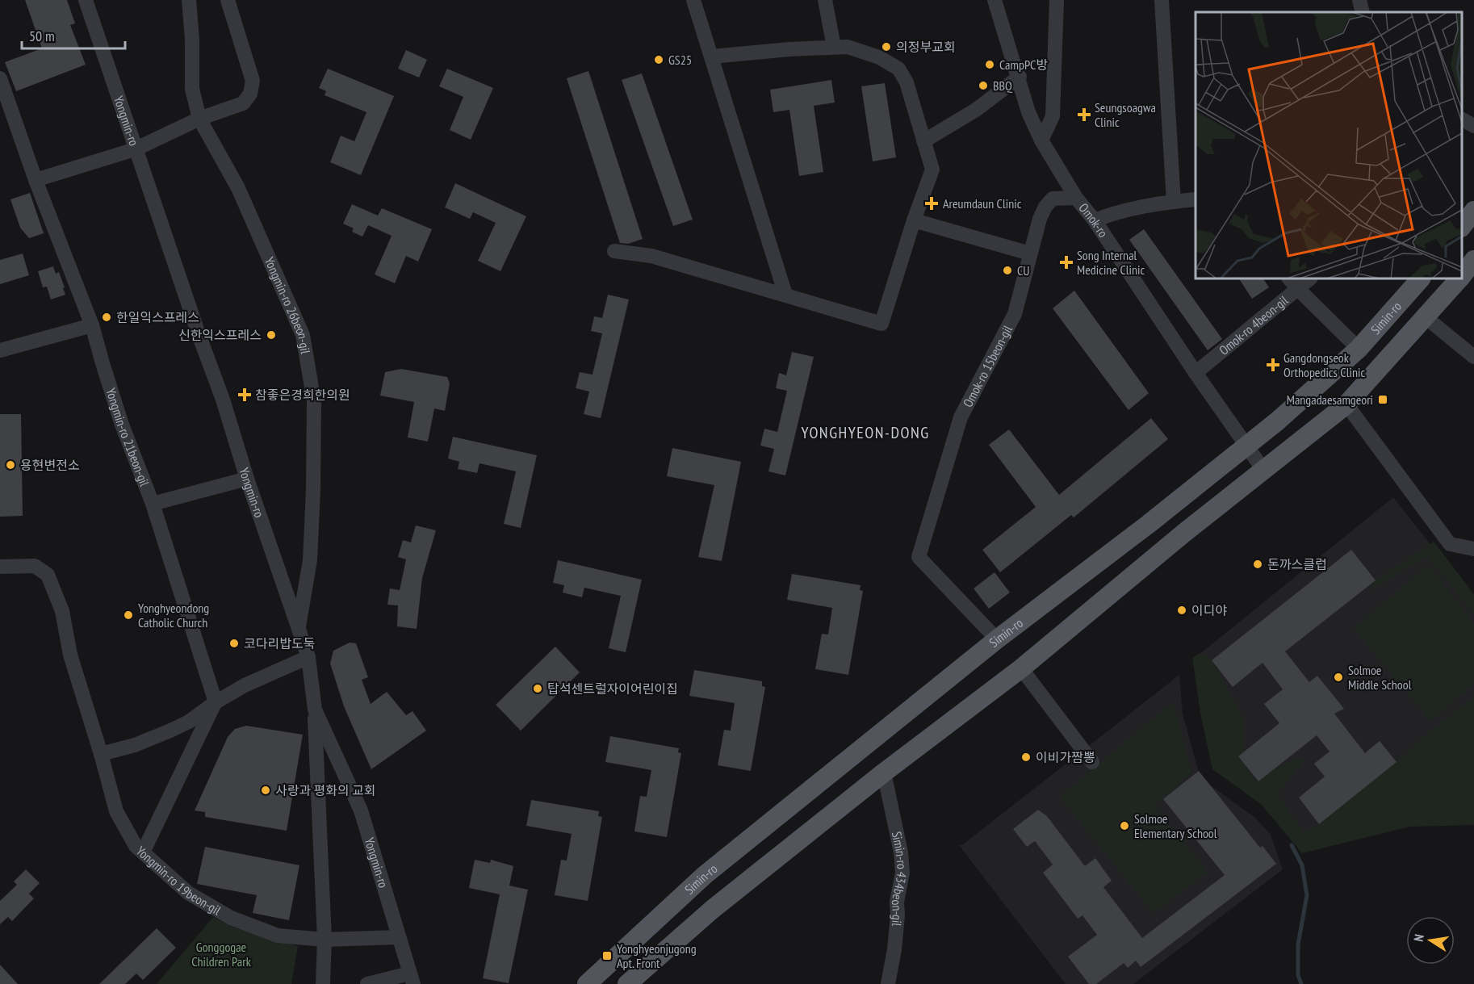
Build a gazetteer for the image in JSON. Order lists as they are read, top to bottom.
{
  "streets": {
    "main road": ["Simin-ro"],
    "street": [
      "Yongmin-ro",
      "Omok-ro",
      "Yongmin-ro 26beon-gil",
      "Omok-ro 4beon-gil",
      "Omok-ro 15beon-gil",
      "Yongmin-ro 21beon-gil",
      "Yongmin-ro 19beon-gil",
      "Simin-ro 434beon-gil"
    ]
  },
  "crossings": [
    ["Yongmin-ro", "Yongmin-ro 26beon-gil"],
    ["Yongmin-ro", "Yongmin-ro 19beon-gil"],
    ["Omok-ro", "Simin-ro"],
    ["Omok-ro", "Omok-ro 4beon-gil"],
    ["Omok-ro", "Omok-ro 15beon-gil"],
    ["Simin-ro", "Omok-ro 15beon-gil"]
  ],
  "districts": ["YONGHYEON-DONG"],
  "parks": ["Gonggogae Children Park"],
  "places": {
    "other": [
      "의정부교회",
      "GS25",
      "CampPC방",
      "BBQ",
      "CU",
      "한일익스프레스",
      "신한익스프레스",
      "용현변전소",
      "돈까스클럽",
      "이디야",
      "Yonghyeondong Catholic Church",
      "코다리밥도둑",
      "Solmoe Middle School",
      "탑석센트럴자이어린이집",
      "이비가짬뽕",
      "사랑과 평화의 교회",
      "Solmoe Elementary School"
    ],
    "health": [
      "Seungsoagwa Clinic",
      "Areumdaun Clinic",
      "Song Internal Medicine Clinic",
      "Gangdongseok Orthopedics Clinic",
      "참좋은경희한의원"
    ],
    "transit": ["Mangadaesamgeori", "Yonghyeonjugong Apt. Front"]
  },
  "scale_bar": "50 m",
  "north": "left"
}
